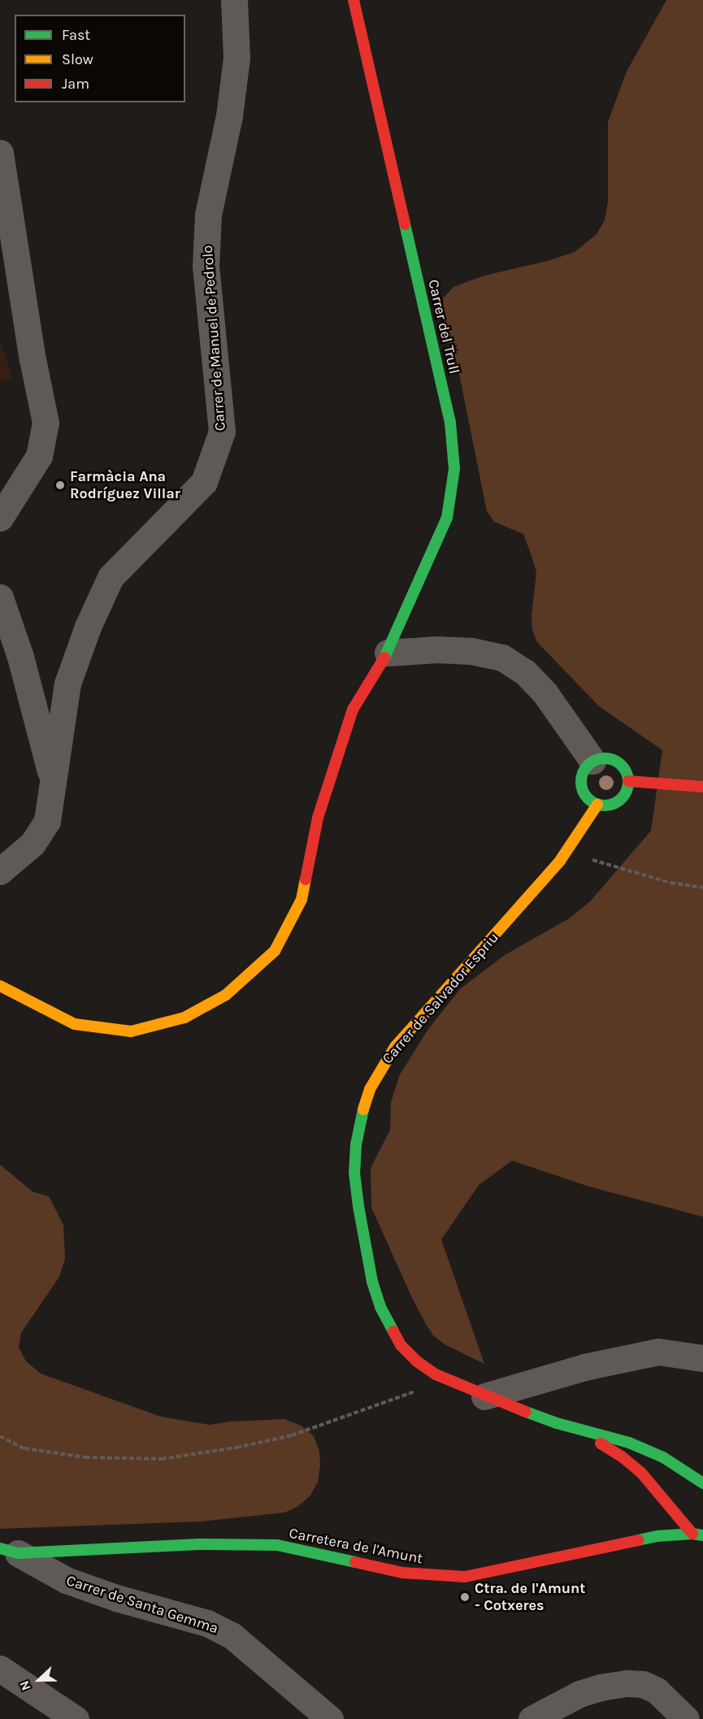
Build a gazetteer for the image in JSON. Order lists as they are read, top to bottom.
{
  "streets": {
    "street": [
      "Carrer del Trull",
      "Carrer de Manuel de Pedrolo",
      "Carrer de Salvador Espriu",
      "Carretera de l'Amunt",
      "Carrer de Santa Gemma"
    ]
  },
  "crossings": [
    ["Carretera de l'Amunt", "Carrer de Santa Gemma"]
  ],
  "places": ["Farmàcia Ana Rodríguez Villar", "Ctra. de l'Amunt - Cotxeres"],
  "legend": ["Fast", "Slow", "Jam"],
  "north": "left"
}
